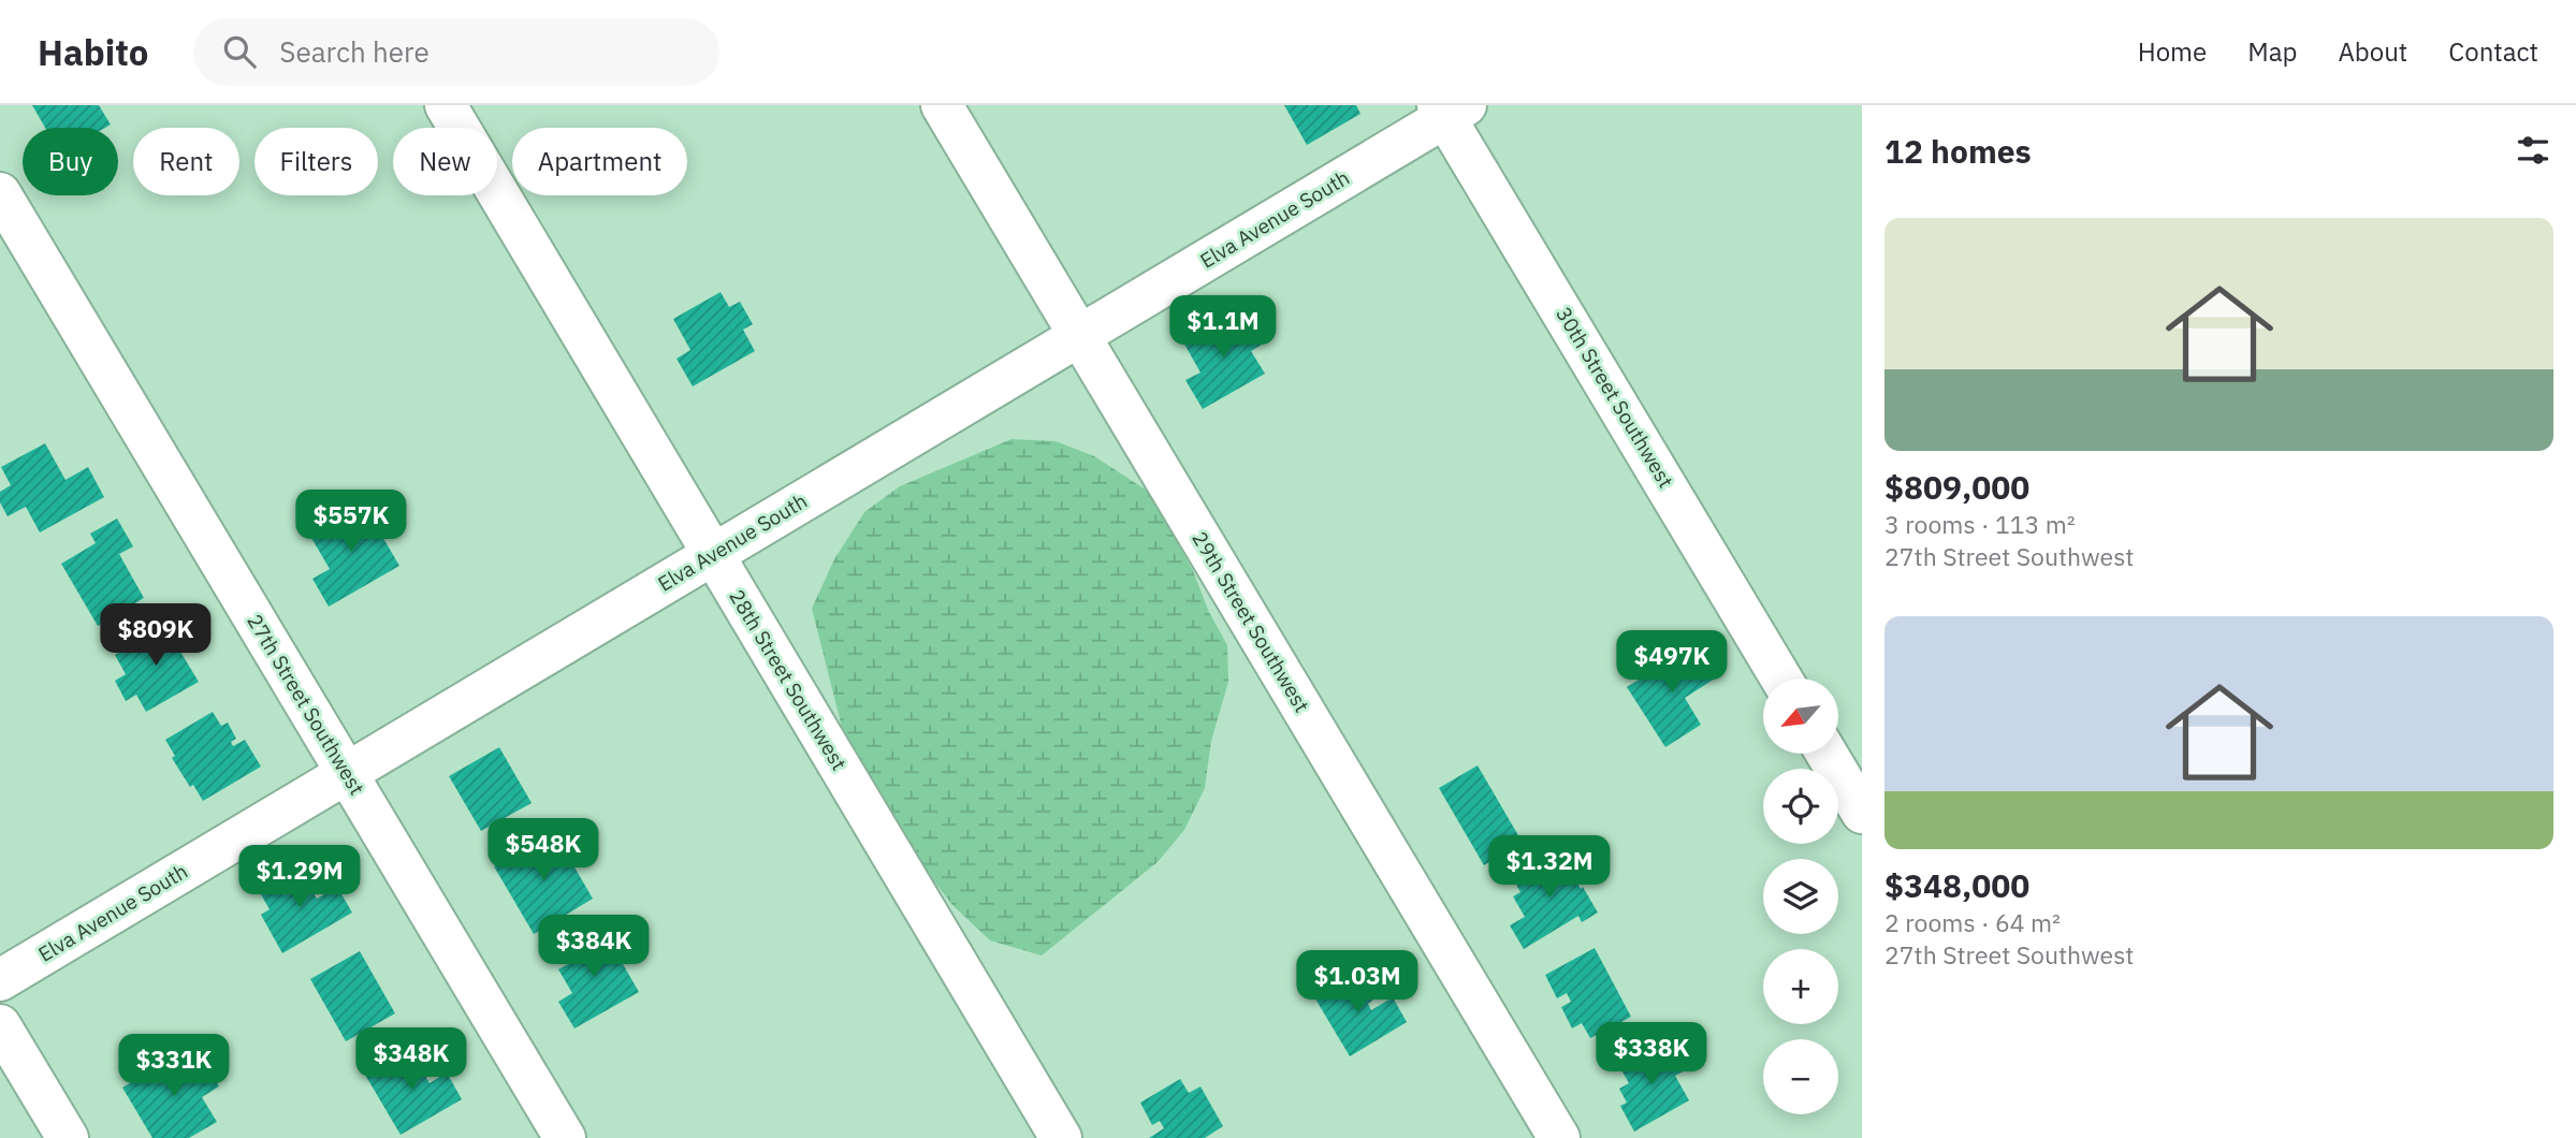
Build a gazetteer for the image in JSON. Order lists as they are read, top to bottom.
{
  "streets": {
    "street": [
      "Elva Avenue South",
      "30th Street Southwest",
      "29th Street Southwest",
      "28th Street Southwest",
      "27th Street Southwest"
    ]
  },
  "crossings": [
    ["Elva Avenue South", "30th Street Southwest"],
    ["Elva Avenue South", "29th Street Southwest"],
    ["Elva Avenue South", "28th Street Southwest"],
    ["Elva Avenue South", "27th Street Southwest"]
  ],
  "north": "bottom left",
  "page": {
    "header": "Habito",
    "search": "Search here",
    "nav": [
      "Home",
      "Map",
      "About",
      "Contact"
    ],
    "heading": "12 homes",
    "chip": [
      "Buy",
      "Rent",
      "Filters",
      "New",
      "Apartment"
    ],
    "list": [
      {
        "name": "$809,000",
        "note": "3 rooms · 113 m² · 27th Street Southwest"
      },
      {
        "name": "$348,000",
        "note": "2 rooms · 64 m² · 27th Street Southwest"
      }
    ],
    "price": [
      "$1.1M",
      "$557K",
      "$809K",
      "$497K",
      "$548K",
      "$1.32M",
      "$1.29M",
      "$384K",
      "$1.03M",
      "$338K",
      "$348K",
      "$331K"
    ],
    "map_buttons": ["+", "−"]
  }
}
